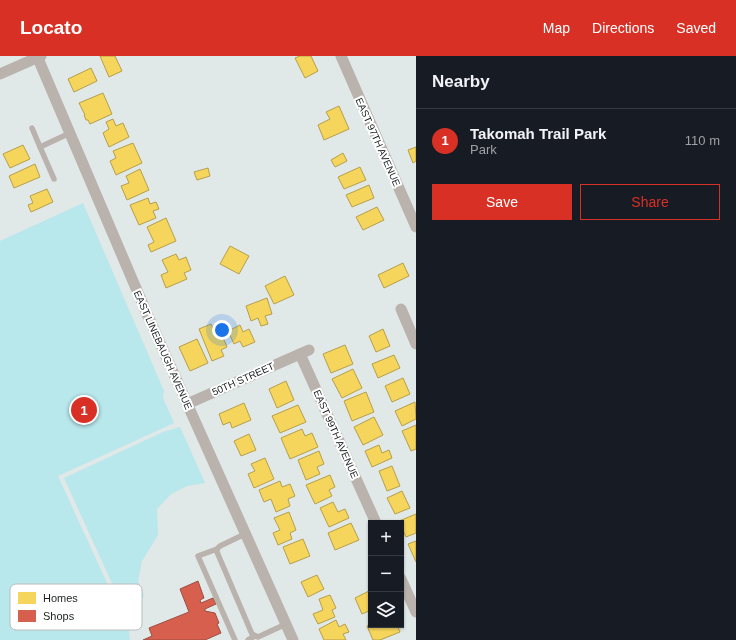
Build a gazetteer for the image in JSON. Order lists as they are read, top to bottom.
{
  "streets": {
    "street": [
      "EAST 97TH AVENUE",
      "EAST LINEBAUGH AVENUE",
      "50TH STREET",
      "EAST 99TH AVENUE"
    ]
  },
  "crossings": [
    ["EAST LINEBAUGH AVENUE", "50TH STREET"],
    ["50TH STREET", "EAST 99TH AVENUE"]
  ],
  "legend": ["Homes", "Shops"],
  "page": {
    "header": "Locato",
    "nav": ["Map", "Directions", "Saved"],
    "heading": "Nearby",
    "list": [
      {
        "mark": "1",
        "name": "Takomah Trail Park",
        "note": "Park",
        "value": "110 m"
      }
    ],
    "buttons": ["Save", "Share"],
    "pins": "1",
    "map_buttons": ["+", "−"]
  }
}
